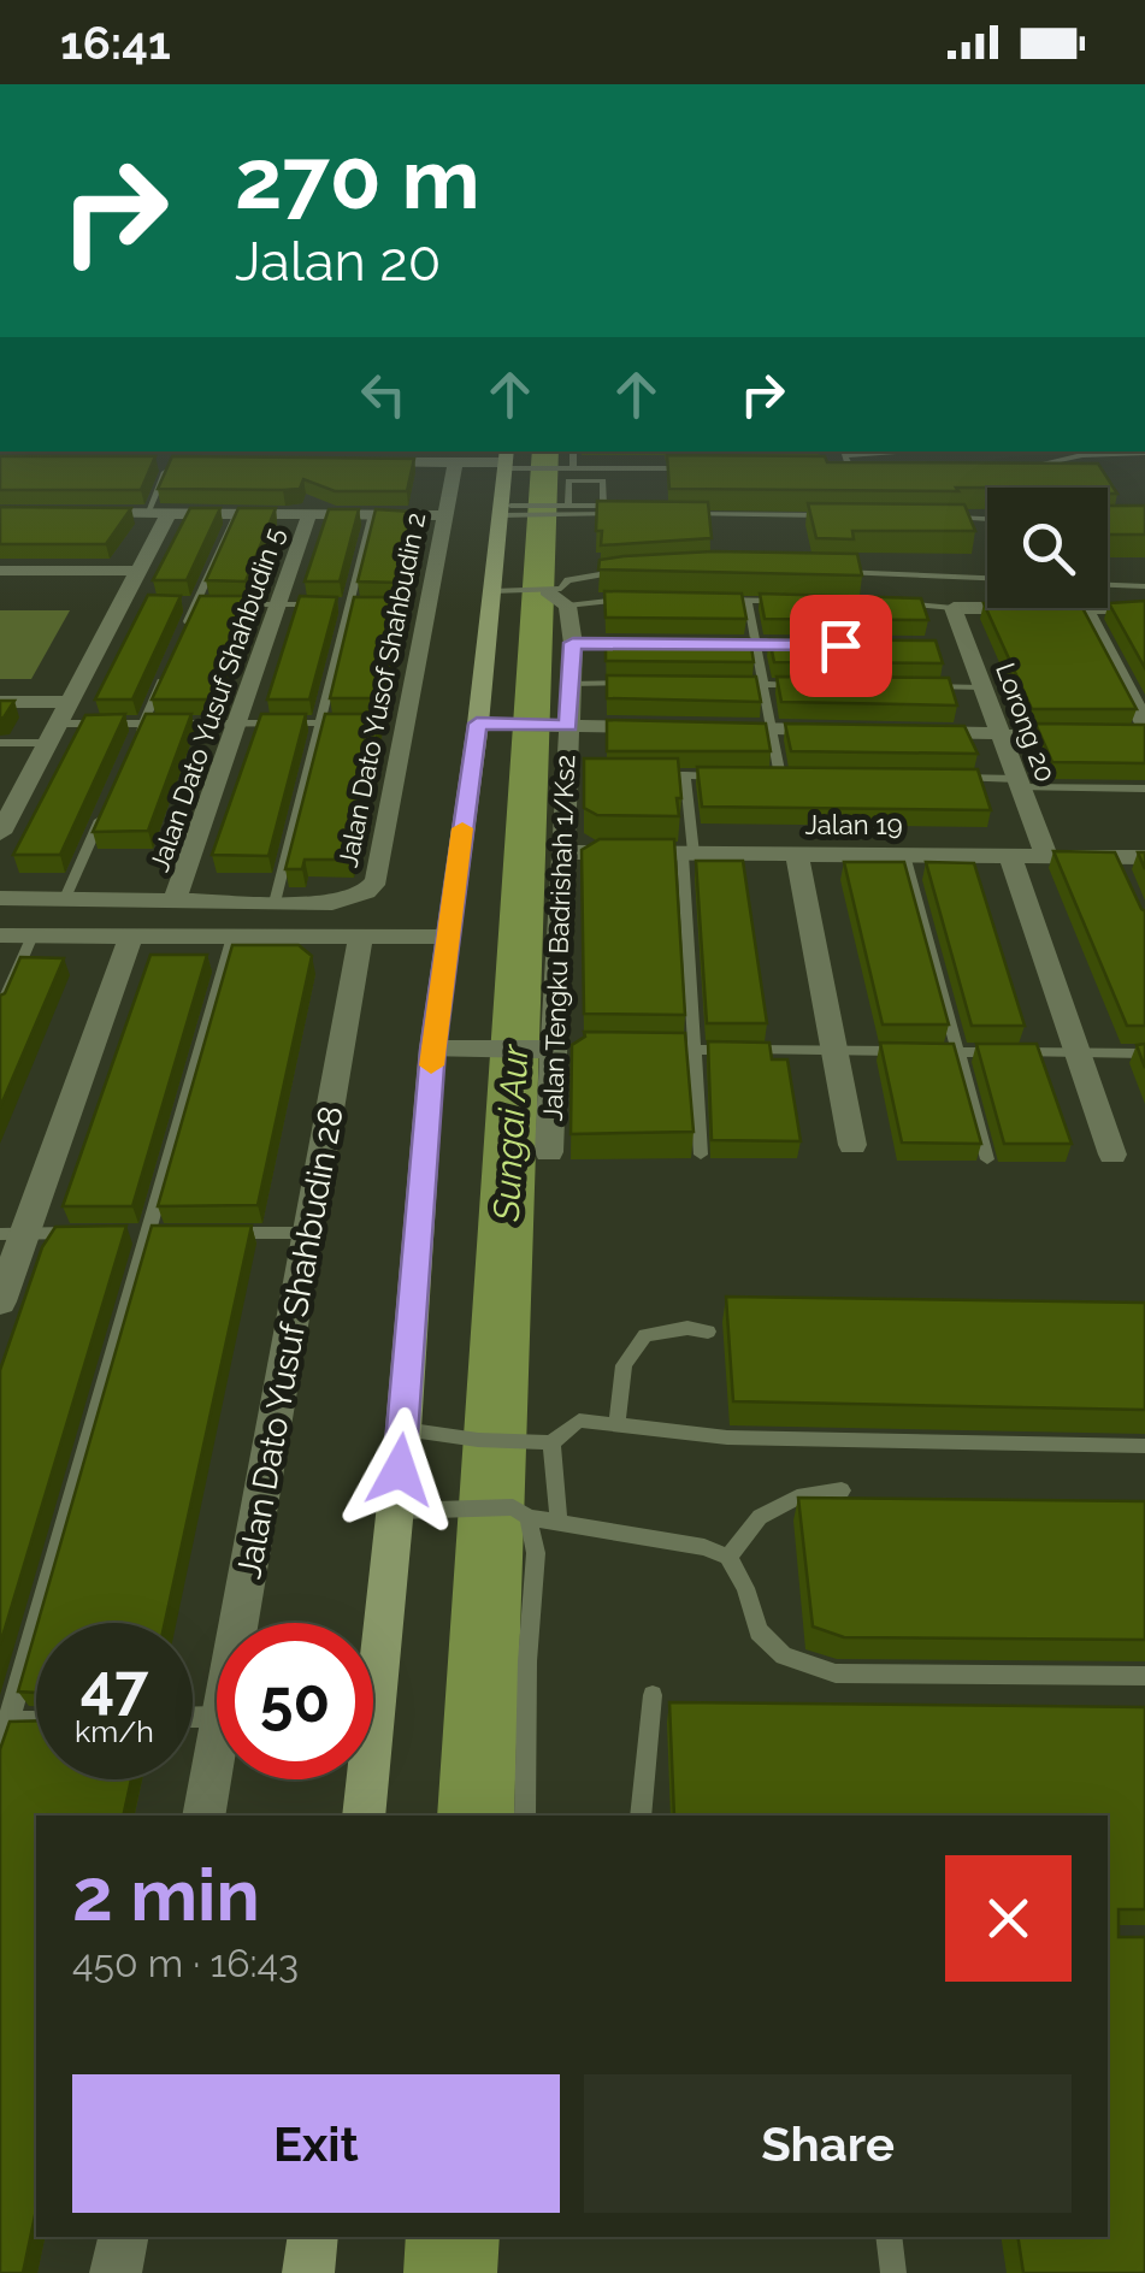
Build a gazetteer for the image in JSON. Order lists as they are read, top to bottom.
{
  "streets": {
    "street": [
      "Jalan Dato Yusof Shahbudin 2",
      "Jalan Dato Yusuf Shahbudin 5",
      "Lorong 20",
      "Jalan 19",
      "Jalan Tengku Badrishah 1/Ks2",
      "Jalan Dato Yusuf Shahbudin 28"
    ]
  },
  "crossings": [
    ["Lorong 20", "Jalan 19"],
    ["Jalan 19", "Jalan Tengku Badrishah 1/Ks2"]
  ],
  "water": ["Sungai Aur"],
  "page": {
    "status": "16:41",
    "turn": ["270 m", "Jalan 20"],
    "speed": "47 km/h",
    "limit": "50",
    "heading": ["2 min", "450 m · 16:43"],
    "buttons": ["Exit", "Share"]
  }
}
